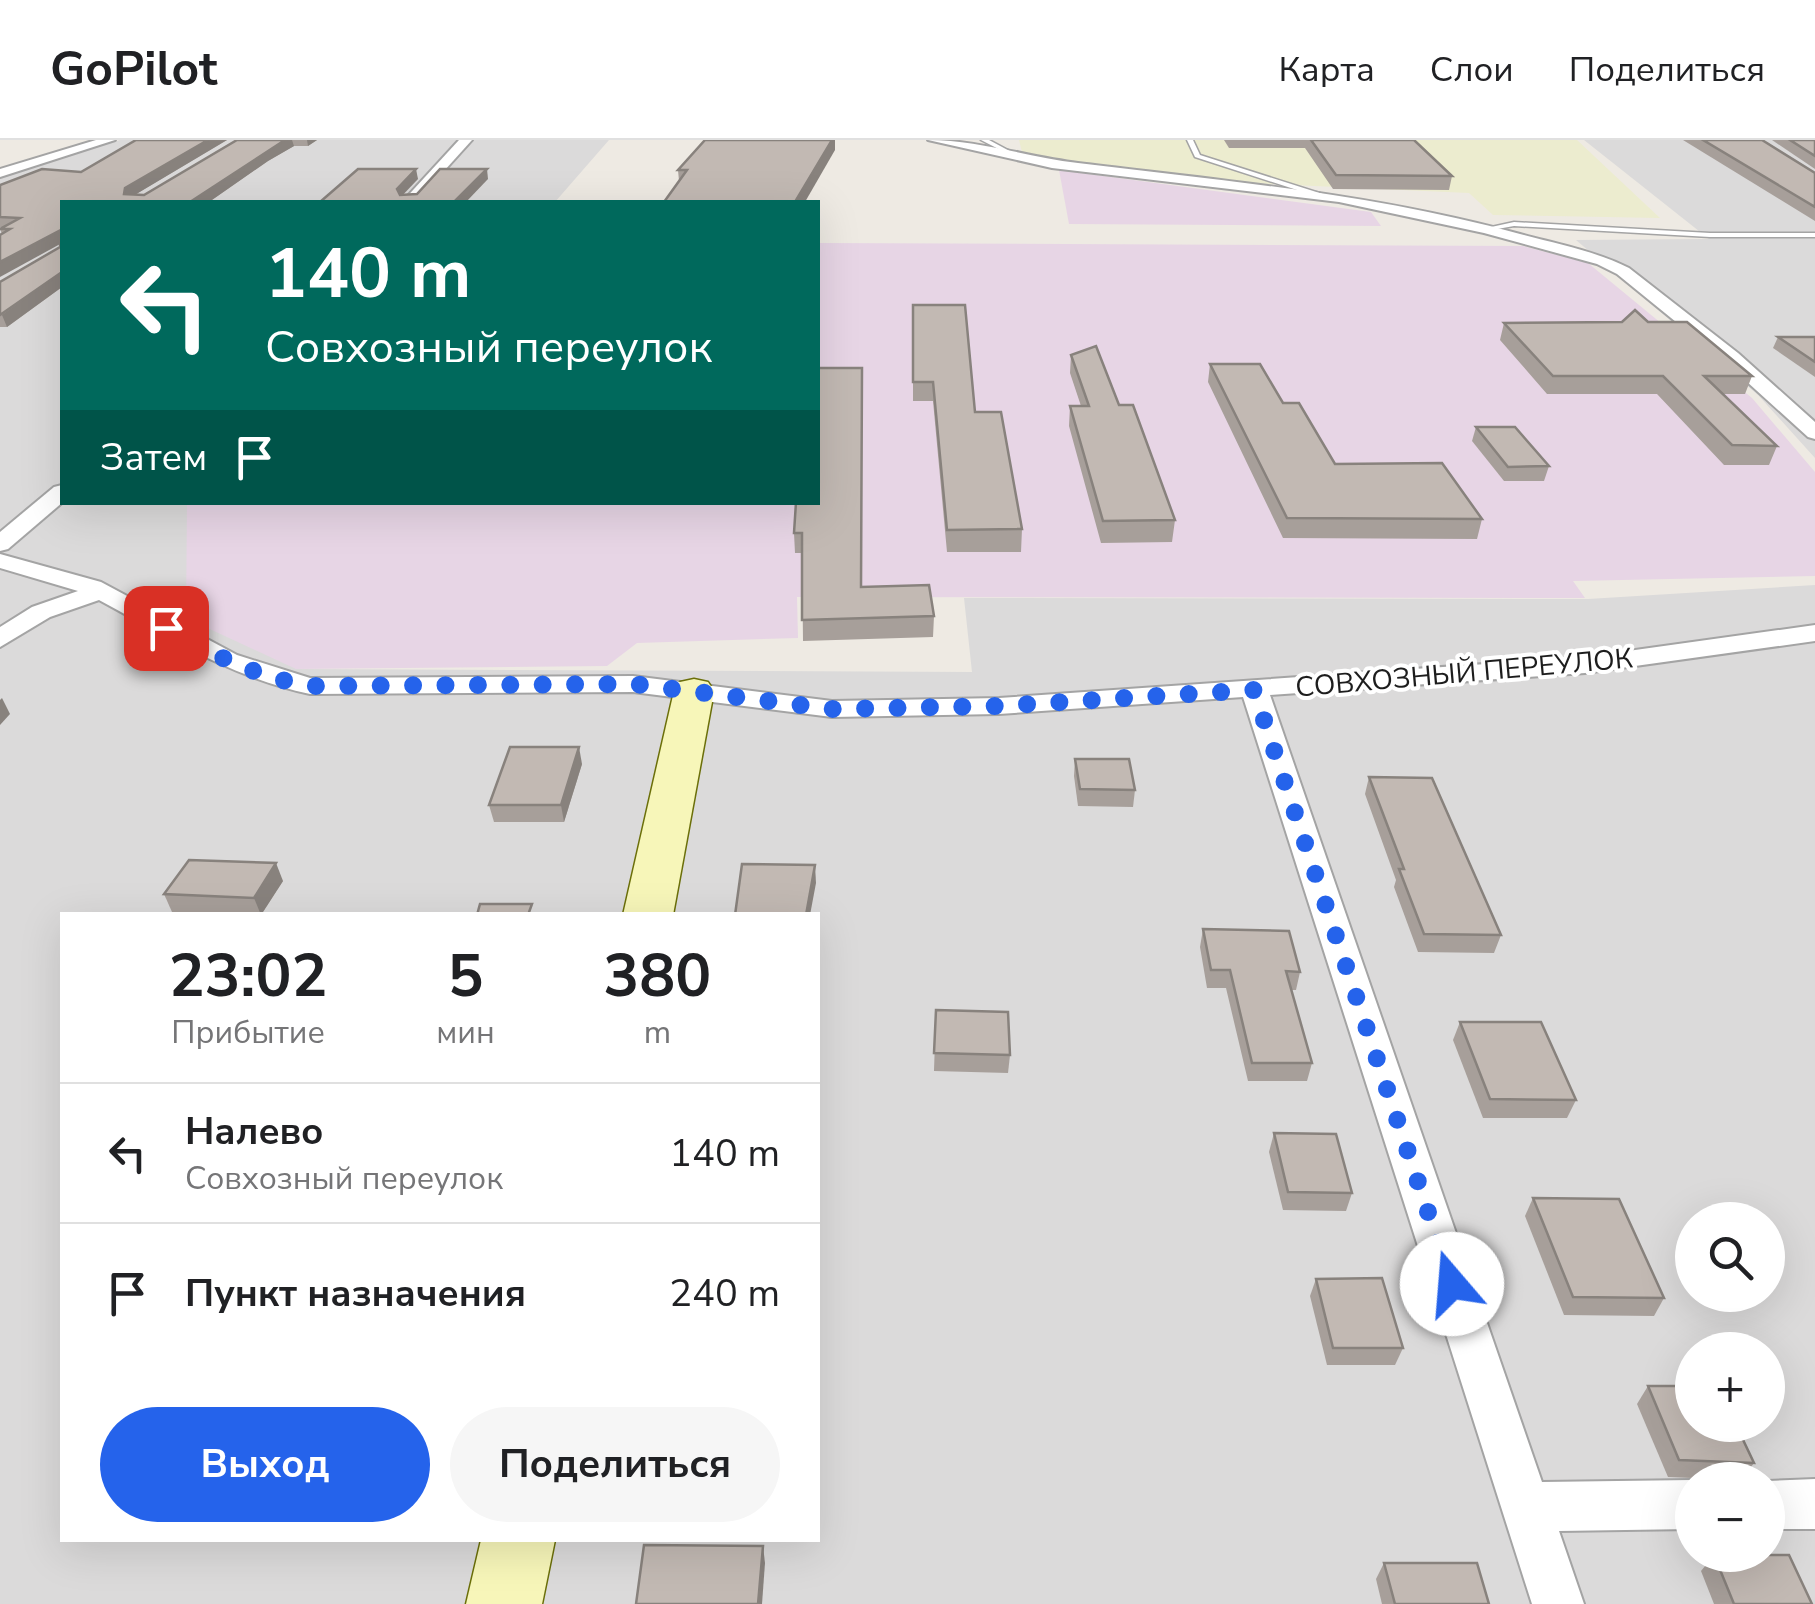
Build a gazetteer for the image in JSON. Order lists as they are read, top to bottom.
{
  "streets": {
    "street": ["СОВХОЗНЫЙ ПЕРЕУЛОК"]
  },
  "page": {
    "header": "GoPilot",
    "nav": ["Карта", "Слои", "Поделиться"],
    "turn": ["140 m", "Совхозный переулок"],
    "then": "Затем",
    "eta": [
      "23:02",
      "Прибытие",
      "5",
      "мин",
      "380",
      "m"
    ],
    "list": [
      {
        "name": "Налево",
        "note": "Совхозный переулок",
        "value": "140 m"
      },
      {
        "name": "Пункт назначения",
        "value": "240 m"
      }
    ],
    "map_buttons": ["+", "−"],
    "buttons": ["Выход", "Поделиться"]
  }
}
